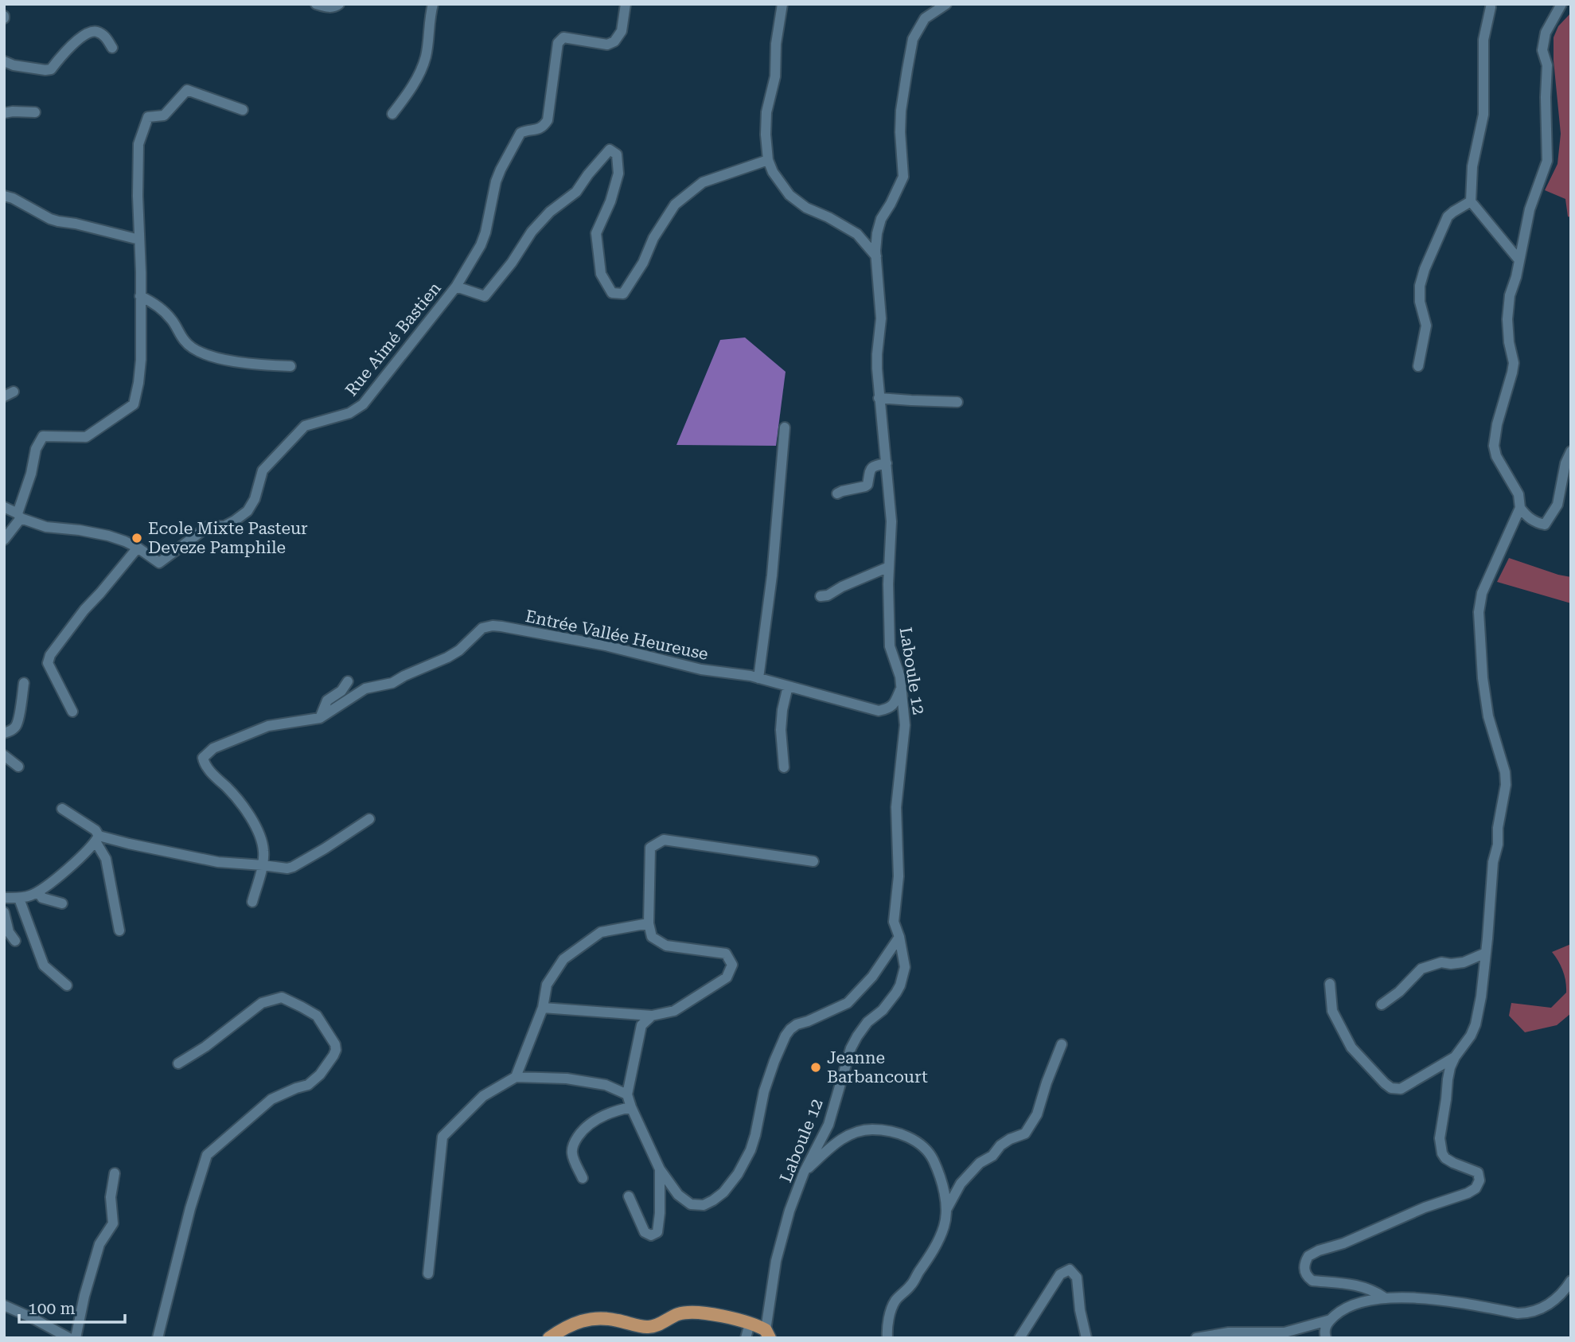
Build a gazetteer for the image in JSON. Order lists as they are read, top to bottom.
{
  "streets": {
    "street": ["Rue Aimé Bastien", "Entrée Vallée Heureuse", "Laboule 12"]
  },
  "crossings": [
    ["Entrée Vallée Heureuse", "Laboule 12"]
  ],
  "places": ["Ecole Mixte Pasteur Deveze Pamphile", "Jeanne Barbancourt"],
  "scale_bar": "100 m"
}
